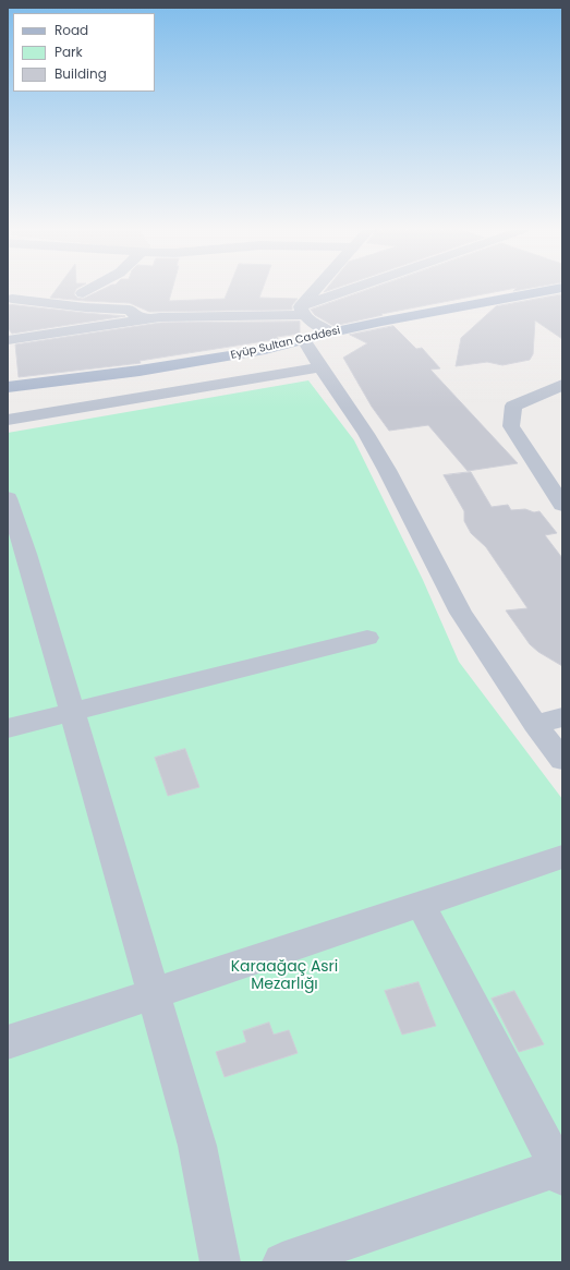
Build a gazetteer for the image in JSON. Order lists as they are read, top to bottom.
{
  "streets": {
    "main road": ["Eyüp Sultan Caddesi"]
  },
  "parks": ["Karaağaç Asri Mezarlığı"],
  "legend": ["Road", "Park", "Building"]
}
